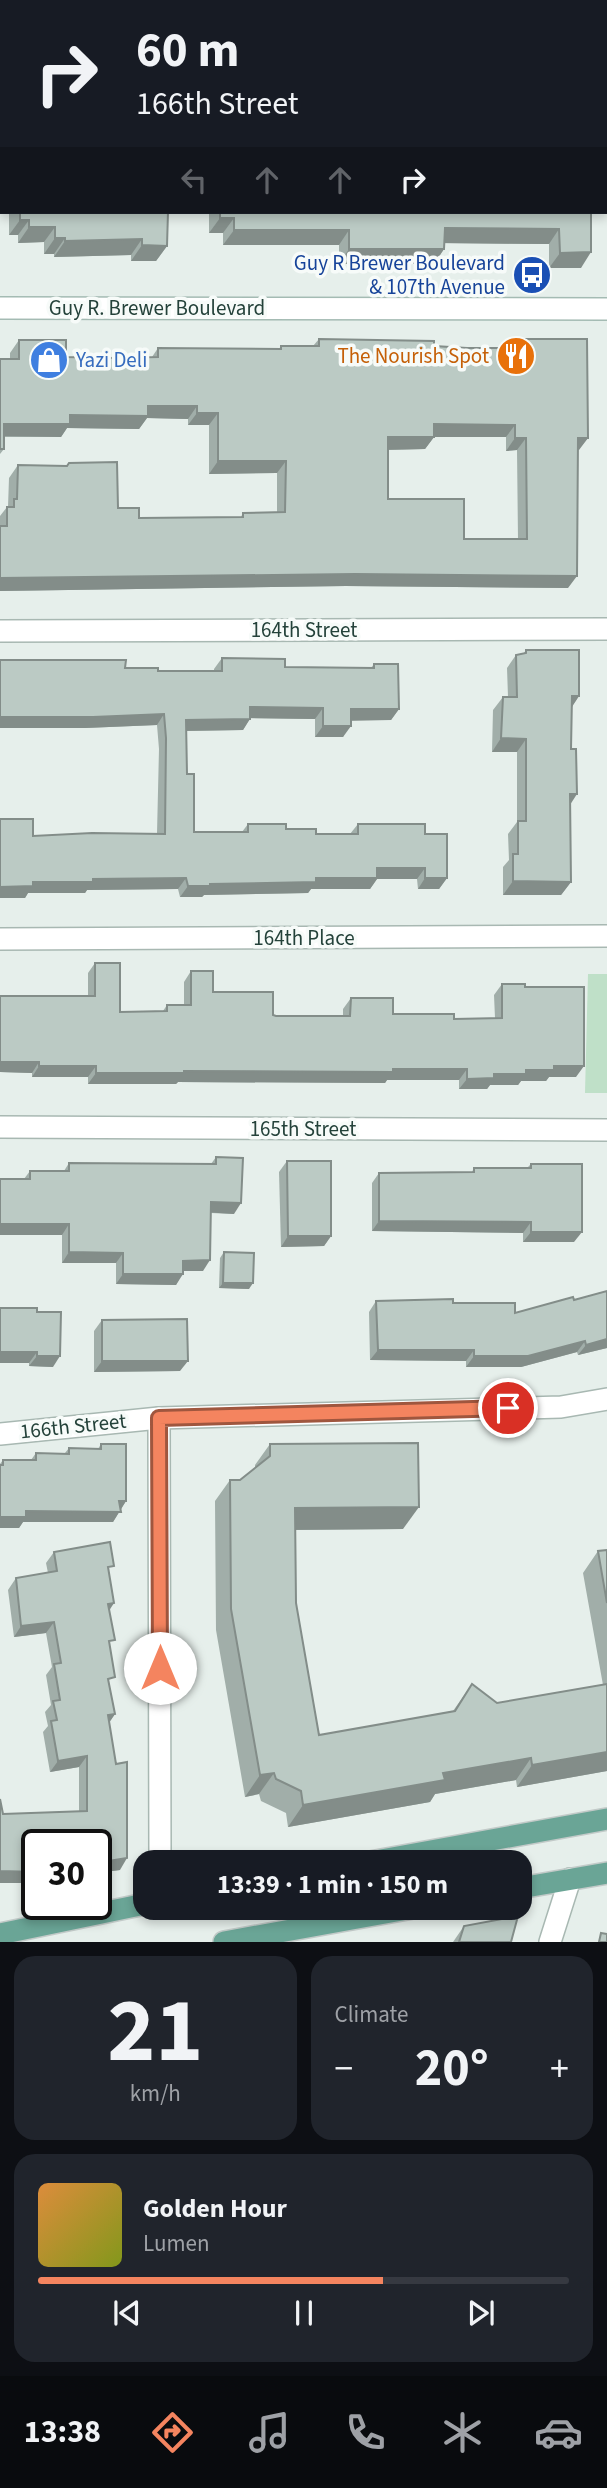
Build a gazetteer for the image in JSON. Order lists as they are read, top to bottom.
{
  "streets": {
    "street": [
      "Guy R. Brewer Boulevard",
      "164th Street",
      "164th Place",
      "165th Street",
      "166th Street"
    ]
  },
  "places": {
    "bus stop": ["Guy R Brewer Boulevard & 107th Avenue"],
    "restaurant": ["The Nourish Spot"],
    "shop": ["Yazi Deli"]
  },
  "page": {
    "turn": ["60 m", "166th Street"],
    "limit": "30",
    "trip": "13:39 · 1 min · 150 m",
    "tile": [
      ["21", "km/h"],
      "Climate"
    ],
    "heat": ["−", "20°", "+"],
    "song": ["Golden Hour", "Lumen"],
    "tabs": "13:38"
  }
}
